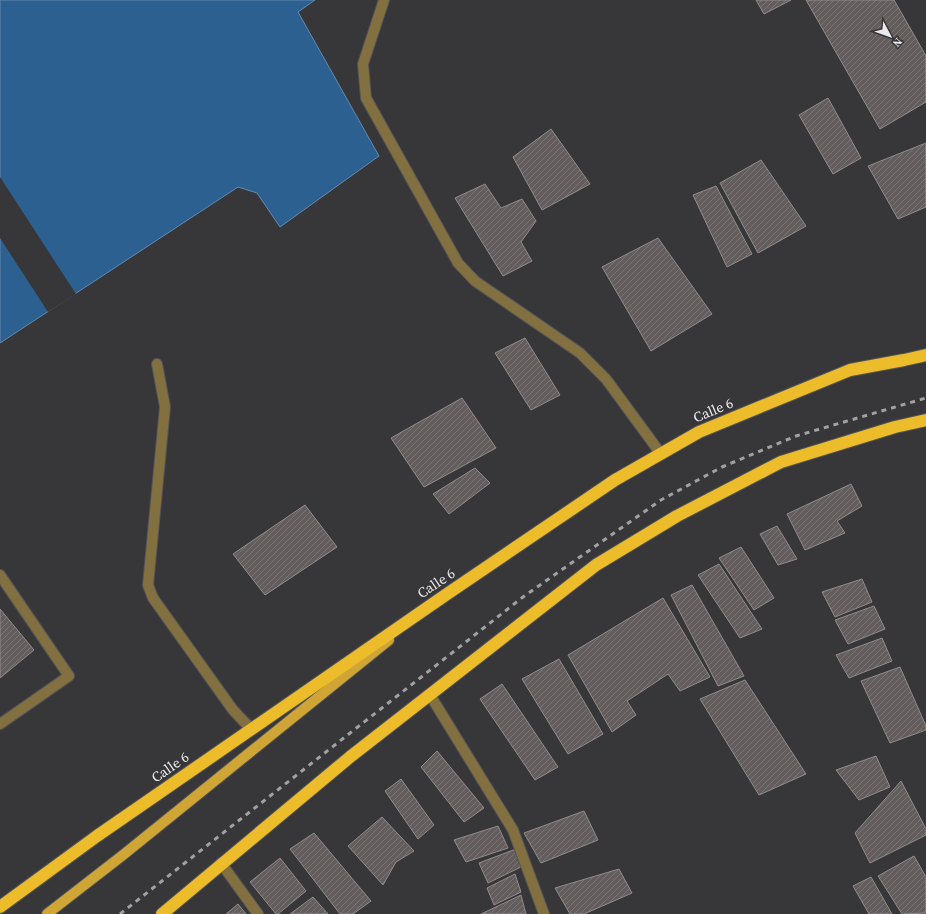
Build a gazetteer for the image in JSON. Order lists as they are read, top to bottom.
{
  "streets": {
    "highway": ["Calle 6"]
  },
  "north": "bottom right"
}
